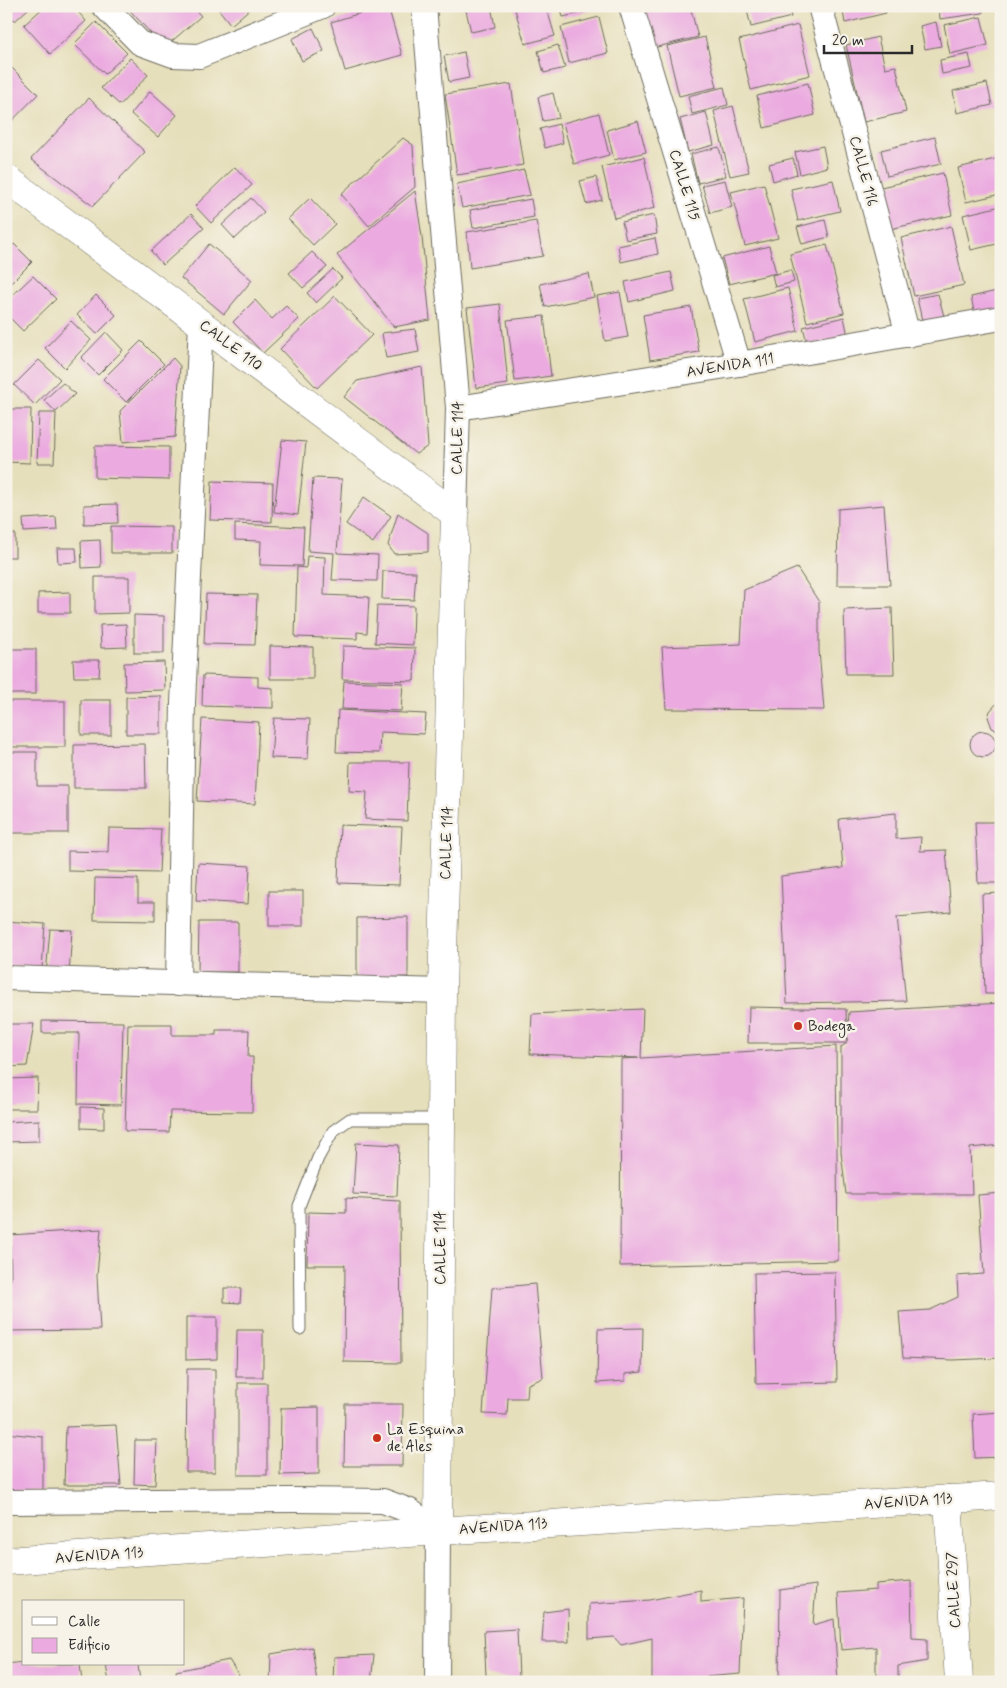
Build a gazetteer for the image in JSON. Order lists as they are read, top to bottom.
{
  "streets": {
    "street": [
      "CALLE 116",
      "CALLE 115",
      "CALLE 110",
      "AVENIDA 111",
      "CALLE 114",
      "AVENIDA 113",
      "CALLE 297"
    ]
  },
  "crossings": [
    ["CALLE 116", "AVENIDA 111"],
    ["CALLE 115", "AVENIDA 111"],
    ["CALLE 110", "CALLE 114"],
    ["AVENIDA 111", "CALLE 114"],
    ["CALLE 114", "AVENIDA 113"],
    ["AVENIDA 113", "CALLE 297"]
  ],
  "places": ["Bodega", "La Esquina de Ales"],
  "legend": ["Calle", "Edificio"],
  "scale_bar": "20 m"
}
